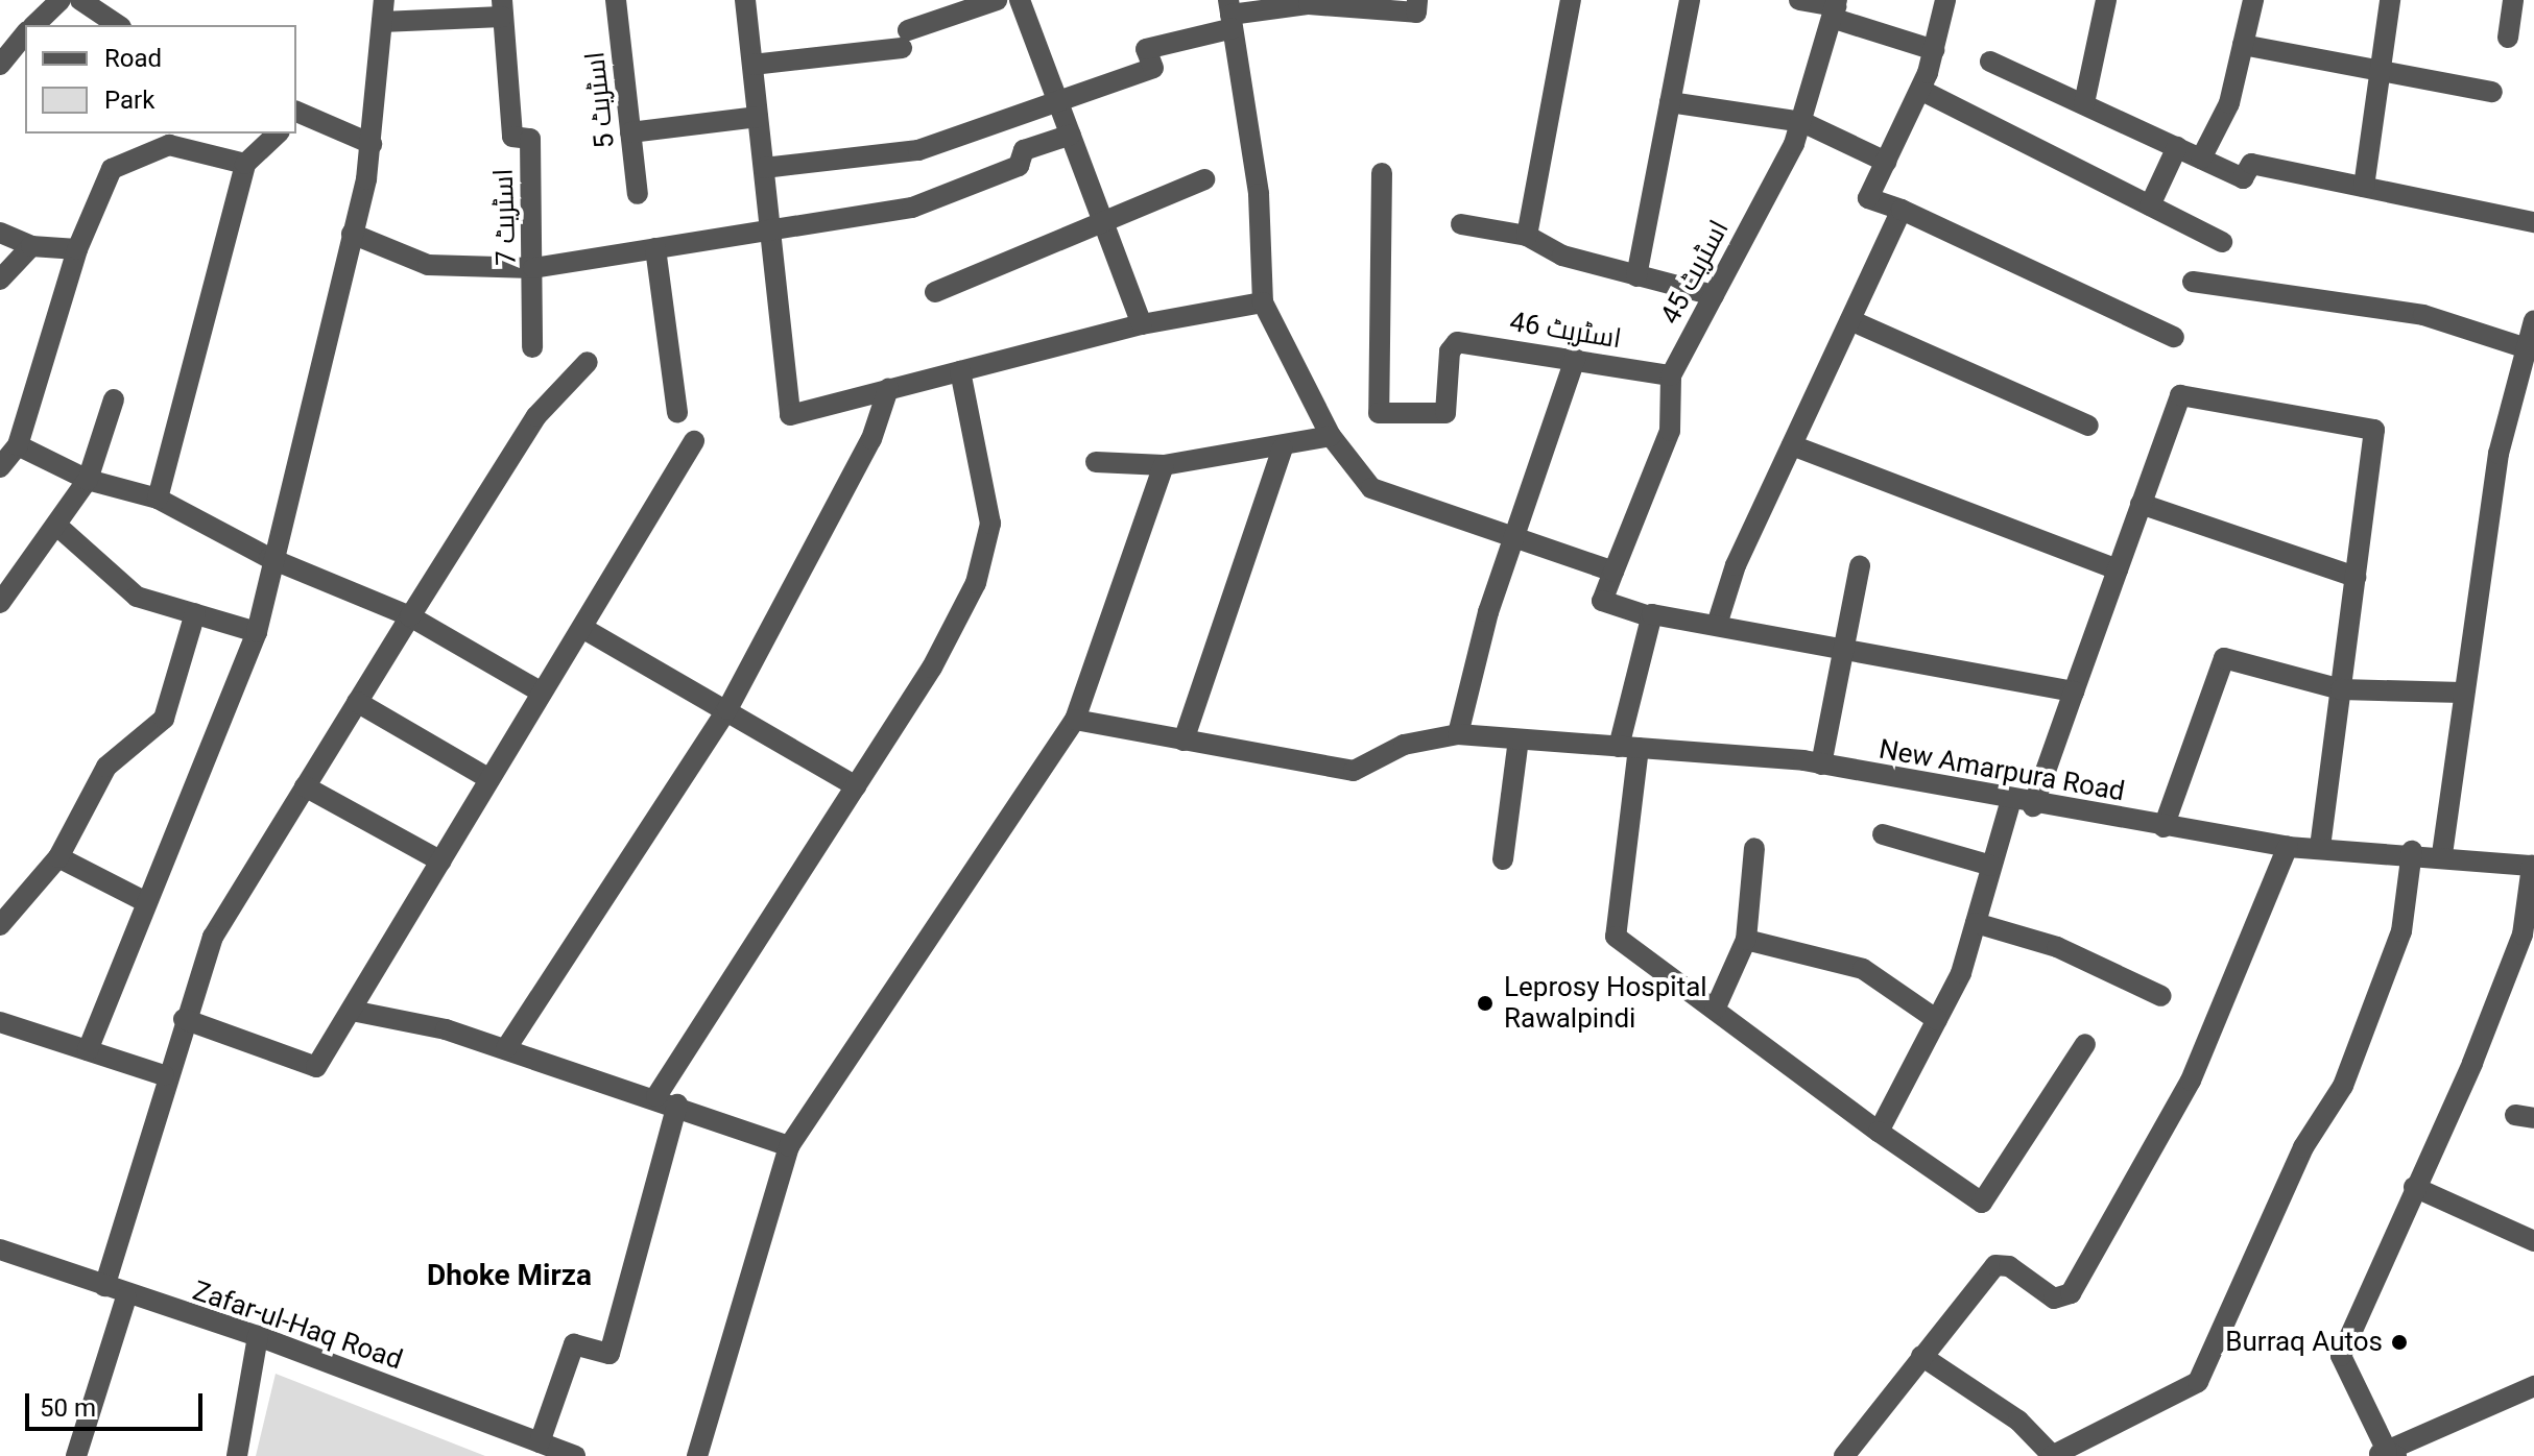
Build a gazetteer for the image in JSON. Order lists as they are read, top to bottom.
{
  "streets": {
    "street": [
      "اسٹریٹ 5",
      "اسٹریٹ 7",
      "اسٹریٹ 45",
      "اسٹریٹ 46",
      "New Amarpura Road",
      "Zafar-ul-Haq Road"
    ]
  },
  "crossings": [
    ["اسٹریٹ 45", "اسٹریٹ 46"]
  ],
  "districts": ["Dhoke Mirza"],
  "places": ["Leprosy Hospital Rawalpindi", "Burraq Autos"],
  "legend": ["Road", "Park"],
  "scale_bar": "50 m"
}
